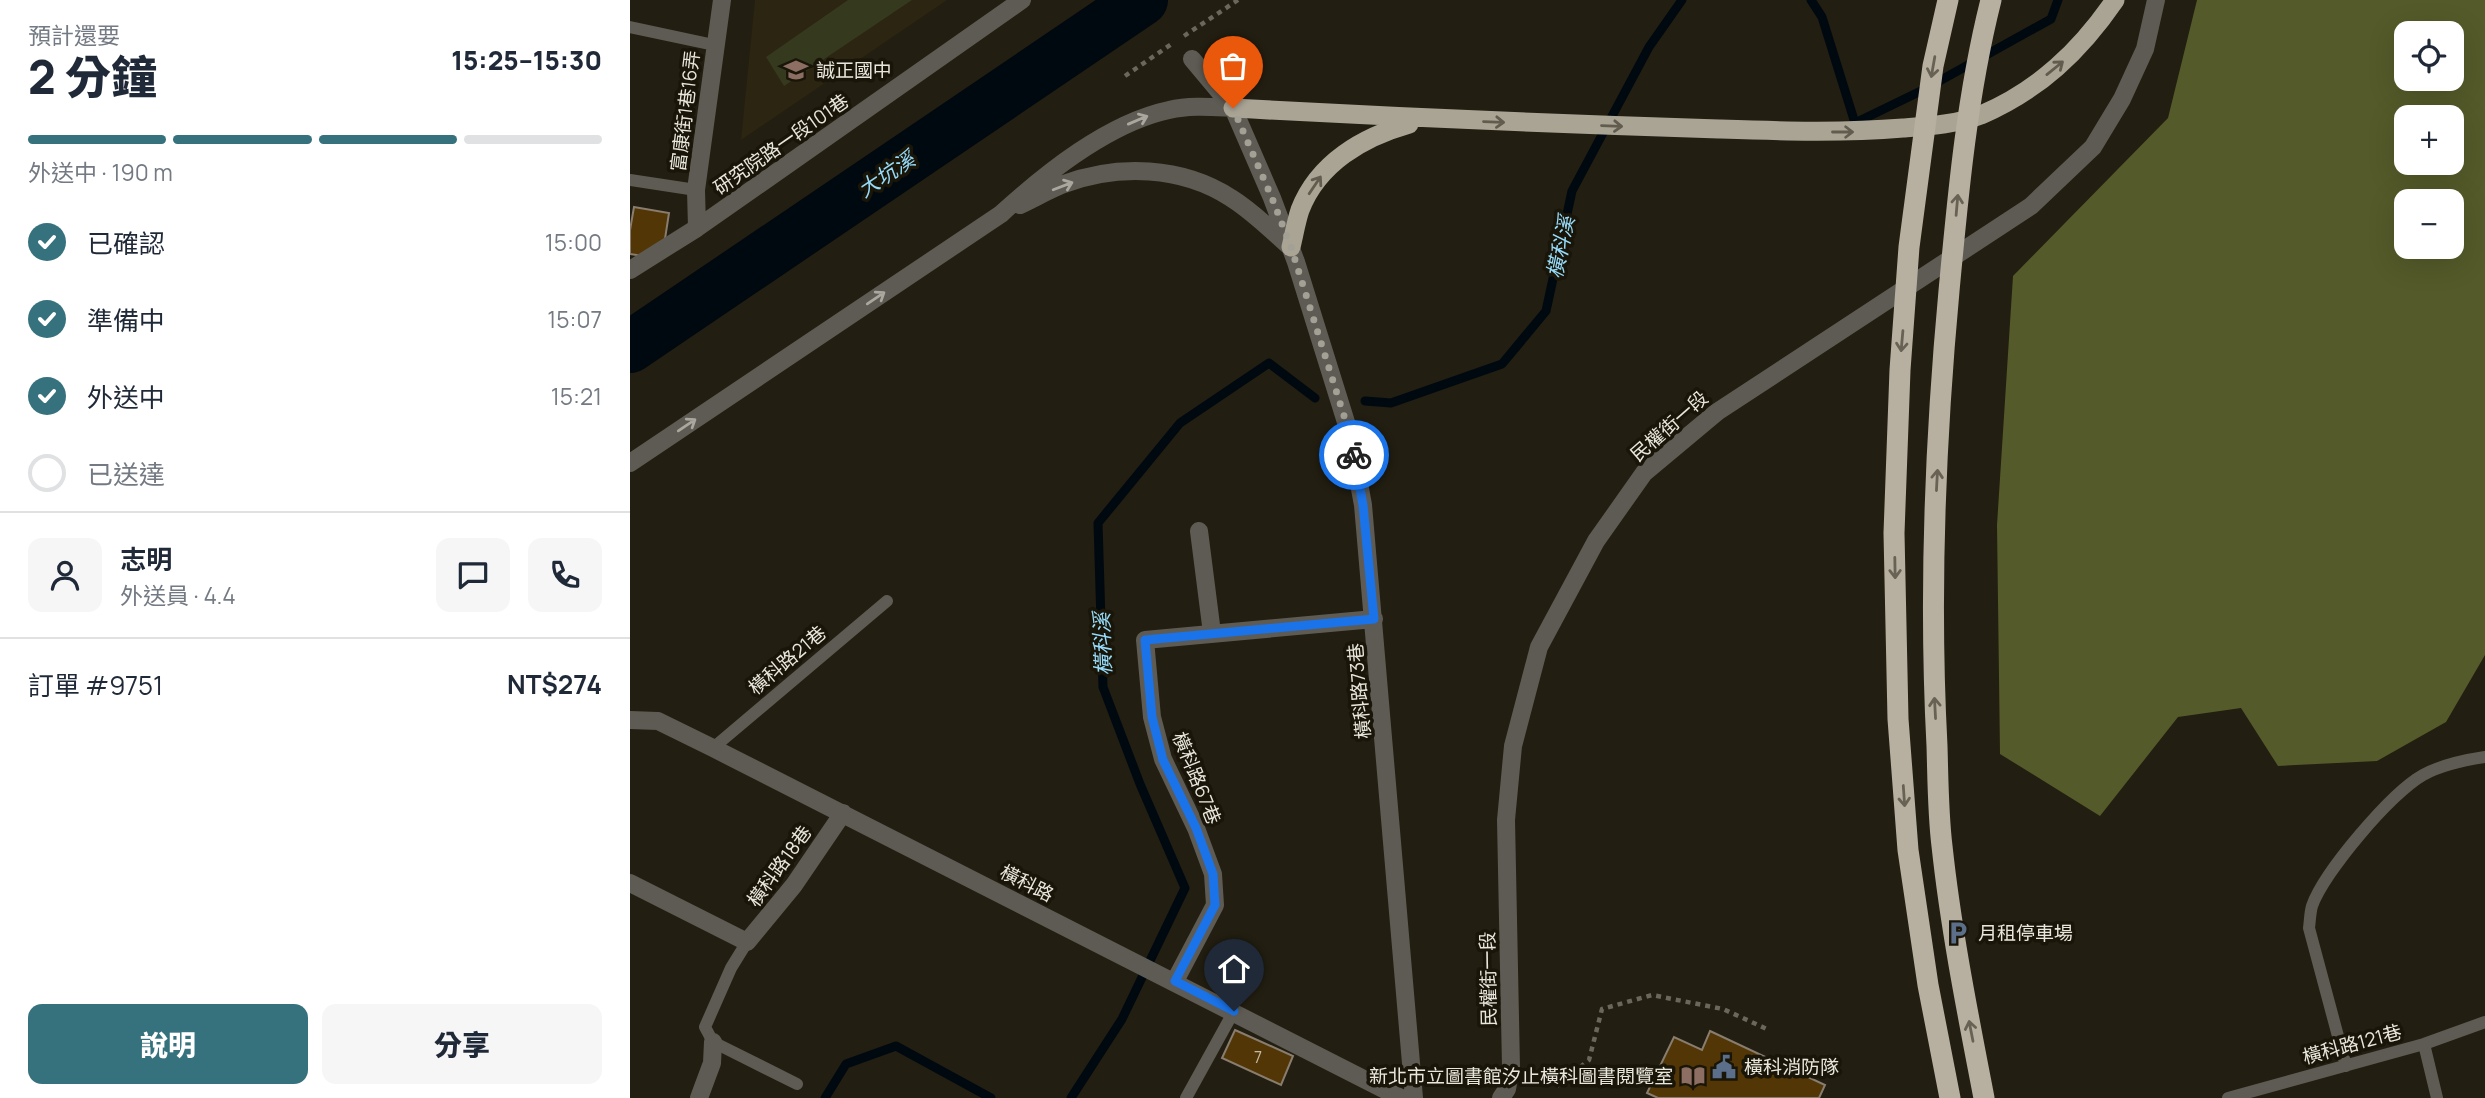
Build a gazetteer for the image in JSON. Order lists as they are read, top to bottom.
{
  "streets": {
    "street": [
      "富康街1巷16弄",
      "研究院路一段101巷",
      "民權街一段",
      "橫科路73巷",
      "橫科路67巷",
      "橫科路18巷",
      "橫科路"
    ],
    "lane": ["橫科路21巷", "橫科路121巷"]
  },
  "crossings": [
    ["富康街1巷16弄", "研究院路一段101巷"],
    ["橫科路21巷", "橫科路"],
    ["橫科路73巷", "橫科路67巷"],
    ["橫科路67巷", "橫科路"],
    ["橫科路18巷", "橫科路"]
  ],
  "water": ["大坑溪", "橫科溪"],
  "places": {
    "school or university": ["誠正國中"],
    "parking": ["月租停車場"],
    "public building": ["橫科消防隊"],
    "library": ["新北市立圖書館汐止橫科圖書閱覽室"]
  },
  "house_numbers": ["7"],
  "page": {
    "heading": ["2 分鐘", "預計還要", "15:25–15:30"],
    "panel": [
      "志明",
      "外送員 · 4.4",
      "訂單 #9751",
      "NT$274"
    ],
    "map_buttons": ["+", "−"],
    "bar": "外送中 · 190 m",
    "list": [
      ["已確認", "15:00"],
      ["準備中", "15:07"],
      ["外送中", "15:21"],
      "已送達"
    ],
    "buttons": ["說明", "分享"]
  }
}
